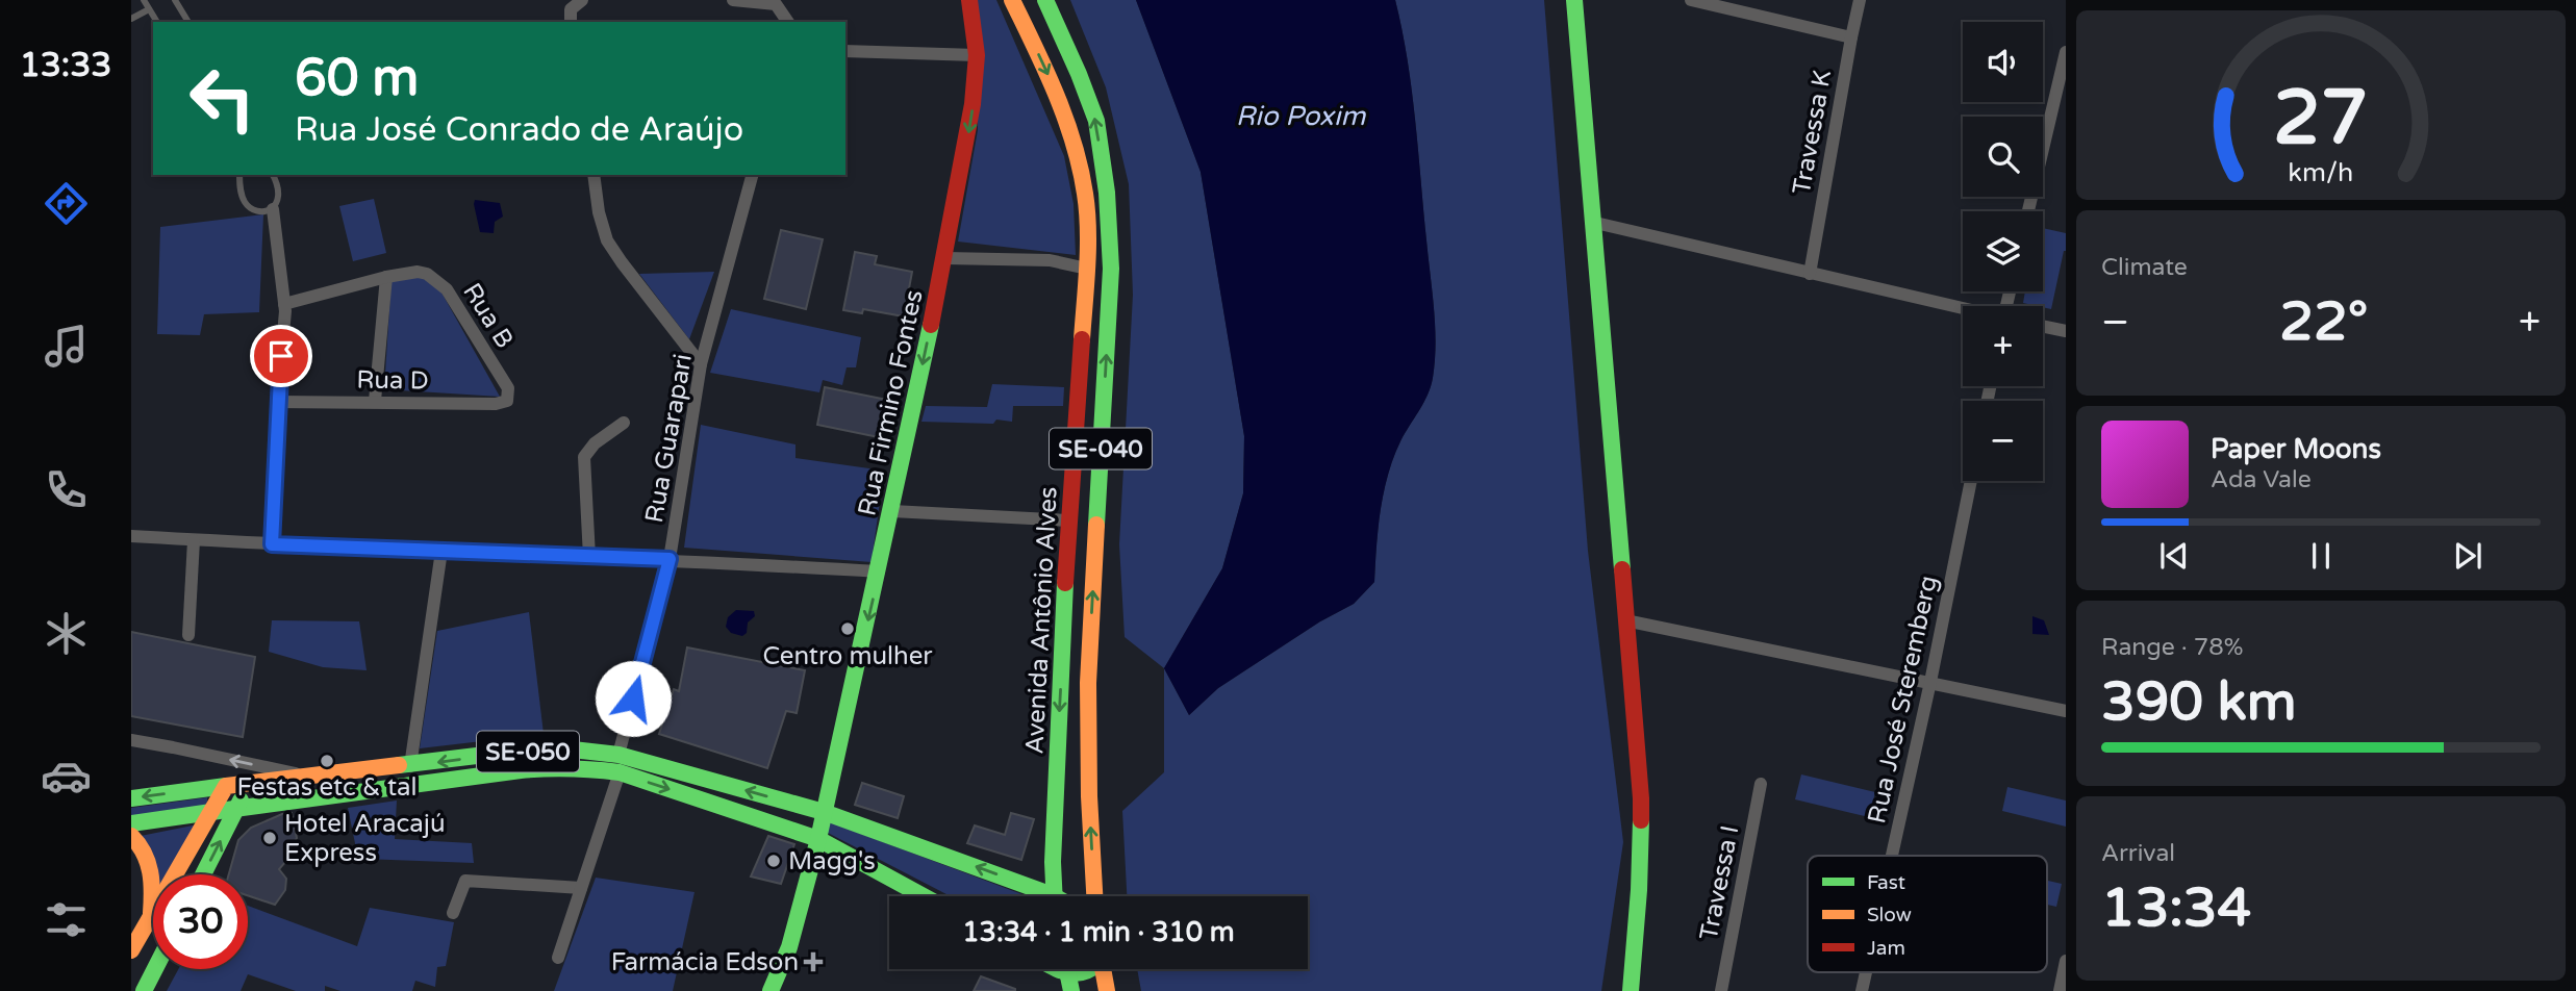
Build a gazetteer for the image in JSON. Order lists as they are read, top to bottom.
{
  "streets": {
    "main road": [
      "Rua Firmino Fontes",
      "SE-040",
      "Avenida Antônio Alves",
      "SE-050"
    ],
    "street": [
      "Travessa K",
      "Rua B",
      "Rua D",
      "Rua Guarapari",
      "Rua José Steremberg",
      "Travessa I"
    ]
  },
  "crossings": [
    ["Rua B", "Rua D"],
    ["Rua Firmino Fontes", "SE-050"],
    ["Rua Guarapari", "SE-050"]
  ],
  "one_way": ["Rua Firmino Fontes"],
  "water": ["Rio Poxim"],
  "places": {
    "other": [
      "Centro mulher",
      "Festas etc & tal",
      "Hotel Aracajú Express",
      "Magg's"
    ],
    "health": ["Farmácia Edson"]
  },
  "legend": ["Fast", "Slow", "Jam"],
  "page": {
    "tabs": "13:33",
    "map_buttons": ["+", "−"],
    "turn": ["60 m", "Rua José Conrado de Araújo"],
    "tile": [
      "Climate",
      ["Range · 78%", "390 km"],
      ["Arrival", "13:34"]
    ],
    "heat": ["−", "22°", "+"],
    "song": ["Paper Moons", "Ada Vale"],
    "limit": "30",
    "trip": "13:34 · 1 min · 310 m",
    "gauge": ["27", "km/h"]
  }
}
